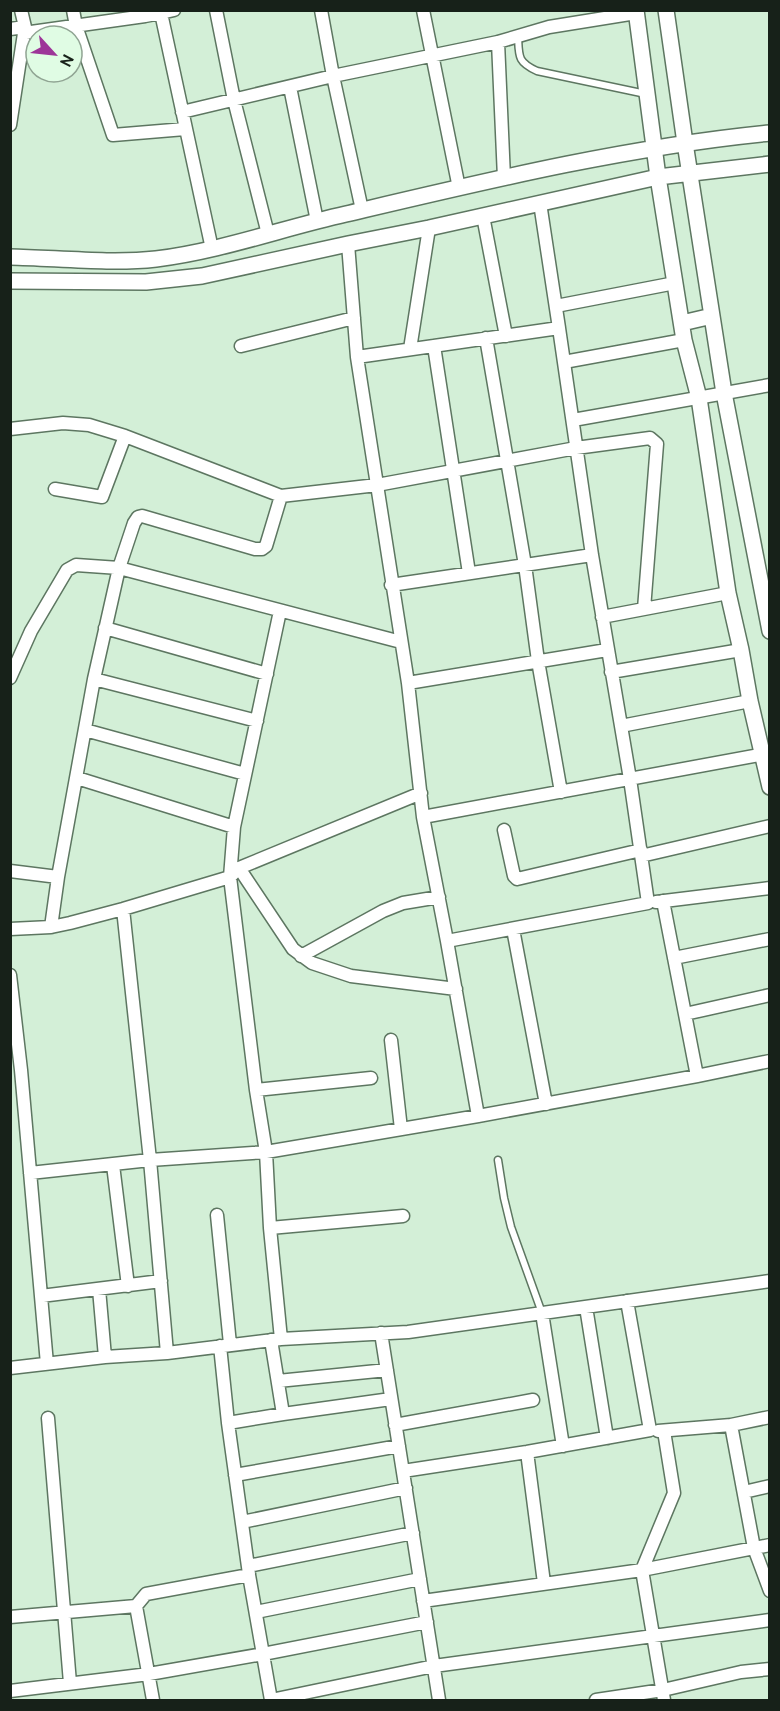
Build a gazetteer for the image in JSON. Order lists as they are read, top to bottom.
{
  "north": "bottom right"
}
